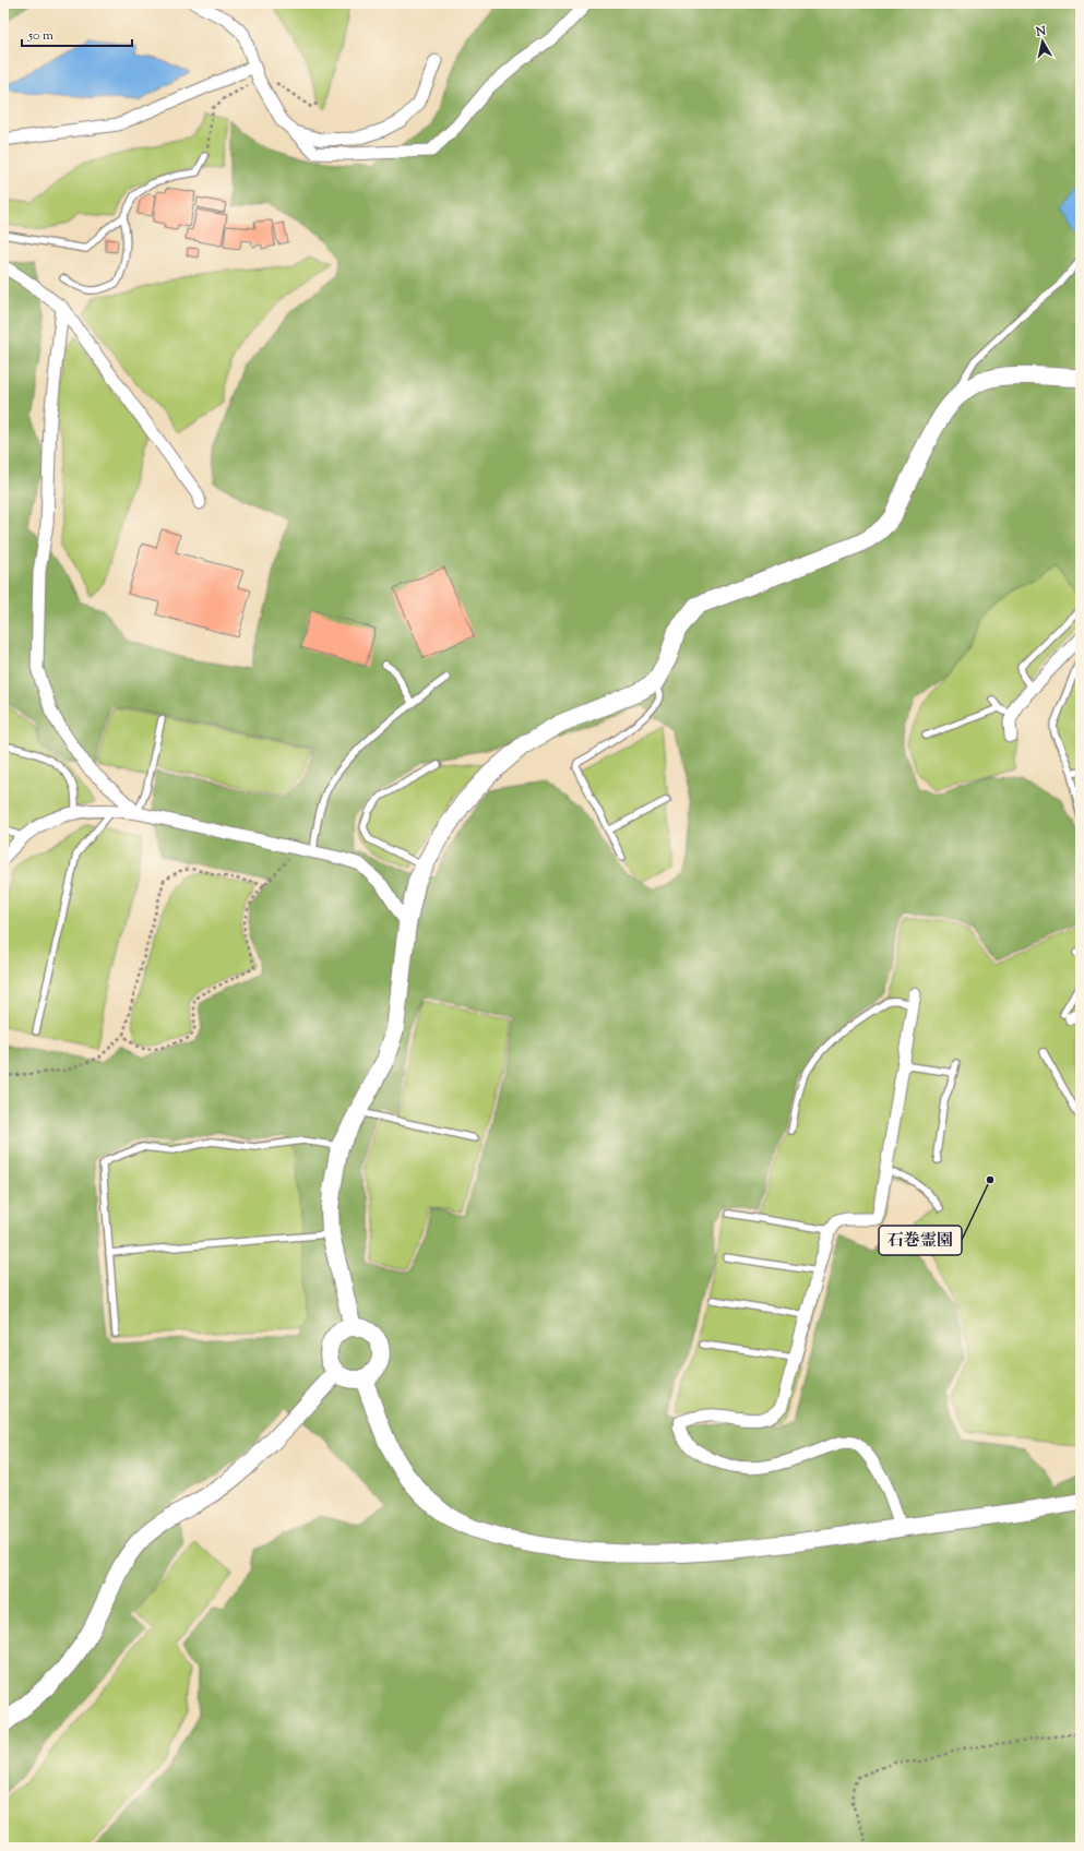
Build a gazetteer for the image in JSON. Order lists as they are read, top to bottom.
{
  "places": ["石巻霊園"],
  "scale_bar": "50 m",
  "north": "top"
}
